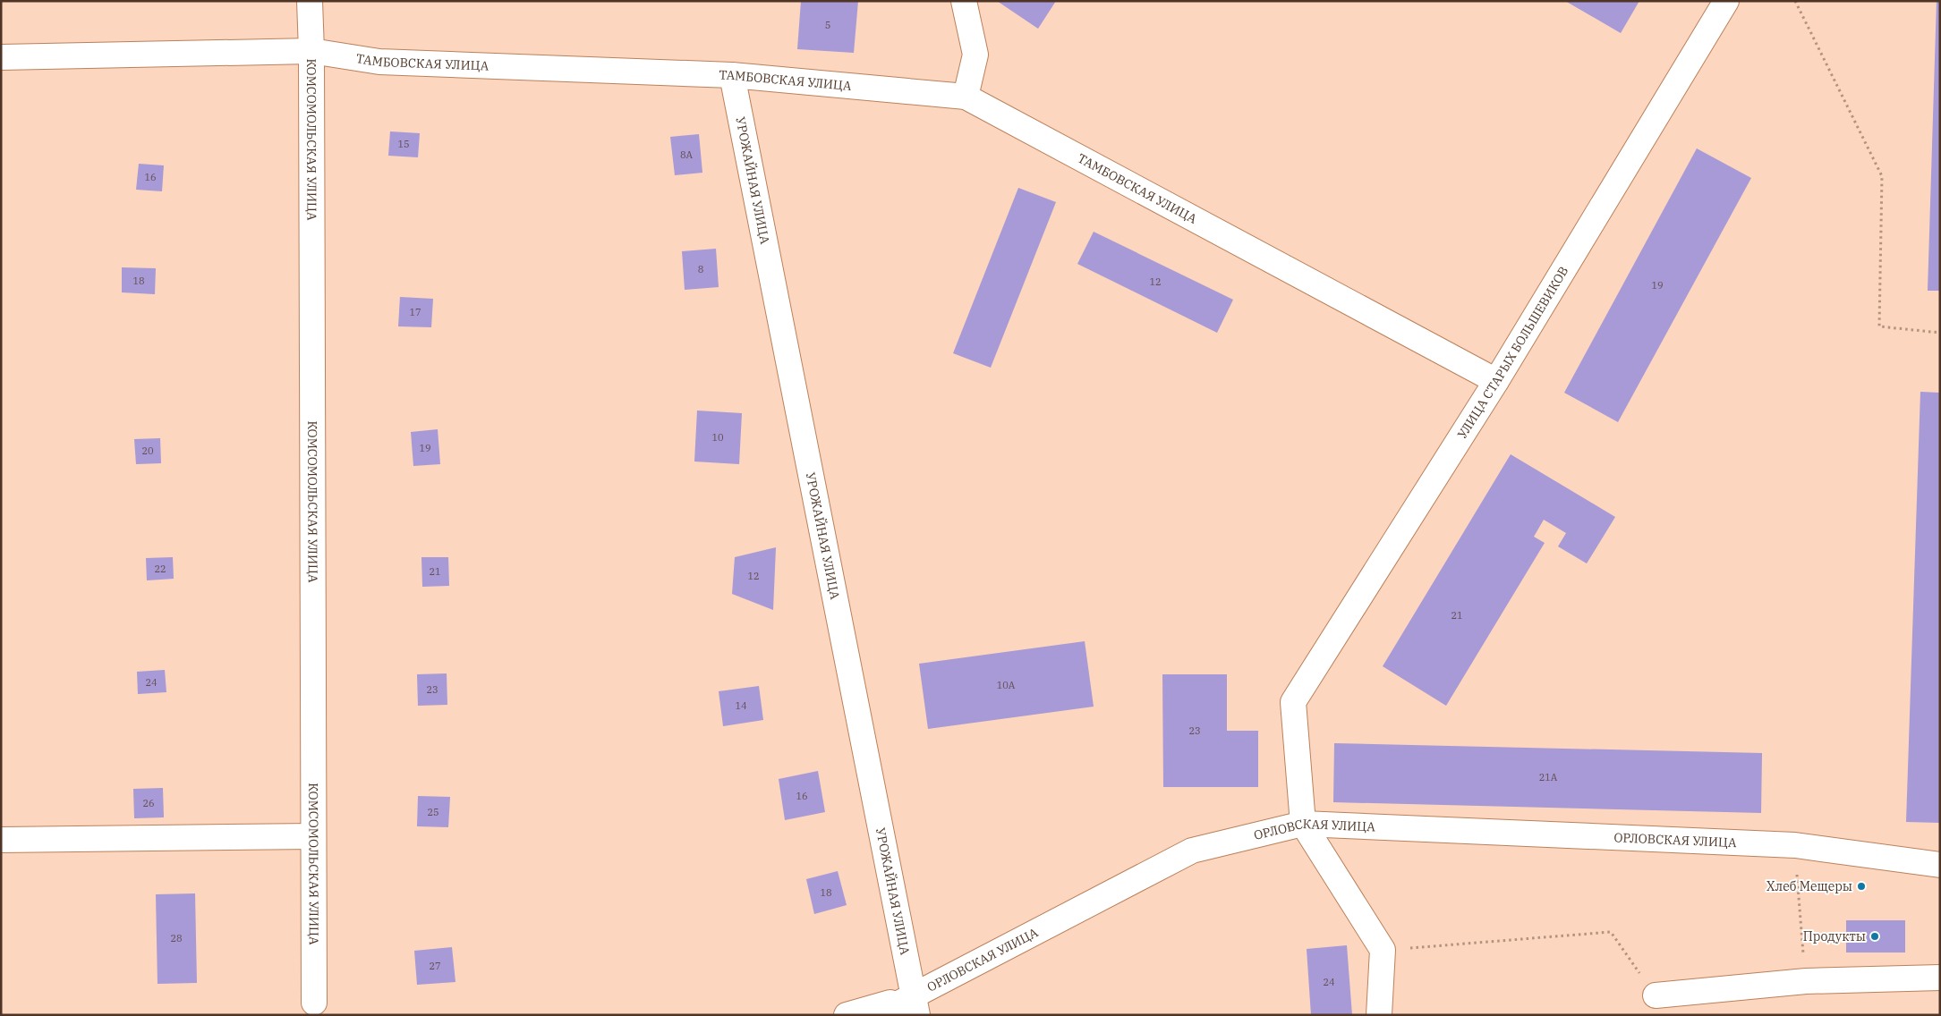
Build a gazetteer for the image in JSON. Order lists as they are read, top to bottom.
{
  "streets": {
    "street": [
      "ТАМБОВСКАЯ УЛИЦА",
      "КОМСОМОЛЬСКАЯ УЛИЦА",
      "УРОЖАЙНАЯ УЛИЦА",
      "УЛИЦА СТАРЫХ БОЛЬШЕВИКОВ",
      "ОРЛОВСКАЯ УЛИЦА"
    ]
  },
  "crossings": [
    ["ТАМБОВСКАЯ УЛИЦА", "КОМСОМОЛЬСКАЯ УЛИЦА"],
    ["ТАМБОВСКАЯ УЛИЦА", "УРОЖАЙНАЯ УЛИЦА"],
    ["ТАМБОВСКАЯ УЛИЦА", "УЛИЦА СТАРЫХ БОЛЬШЕВИКОВ"],
    ["УРОЖАЙНАЯ УЛИЦА", "ОРЛОВСКАЯ УЛИЦА"],
    ["УЛИЦА СТАРЫХ БОЛЬШЕВИКОВ", "ОРЛОВСКАЯ УЛИЦА"]
  ],
  "places": ["Хлеб Мещеры", "Продукты"],
  "house_numbers": [
    "5",
    "15",
    "8А",
    "16",
    "8",
    "18",
    "12",
    "19",
    "17",
    "10",
    "19",
    "20",
    "22",
    "21",
    "12",
    "21",
    "24",
    "10А",
    "23",
    "14",
    "23",
    "21А",
    "16",
    "26",
    "25",
    "18",
    "28",
    "27",
    "24"
  ]
}
